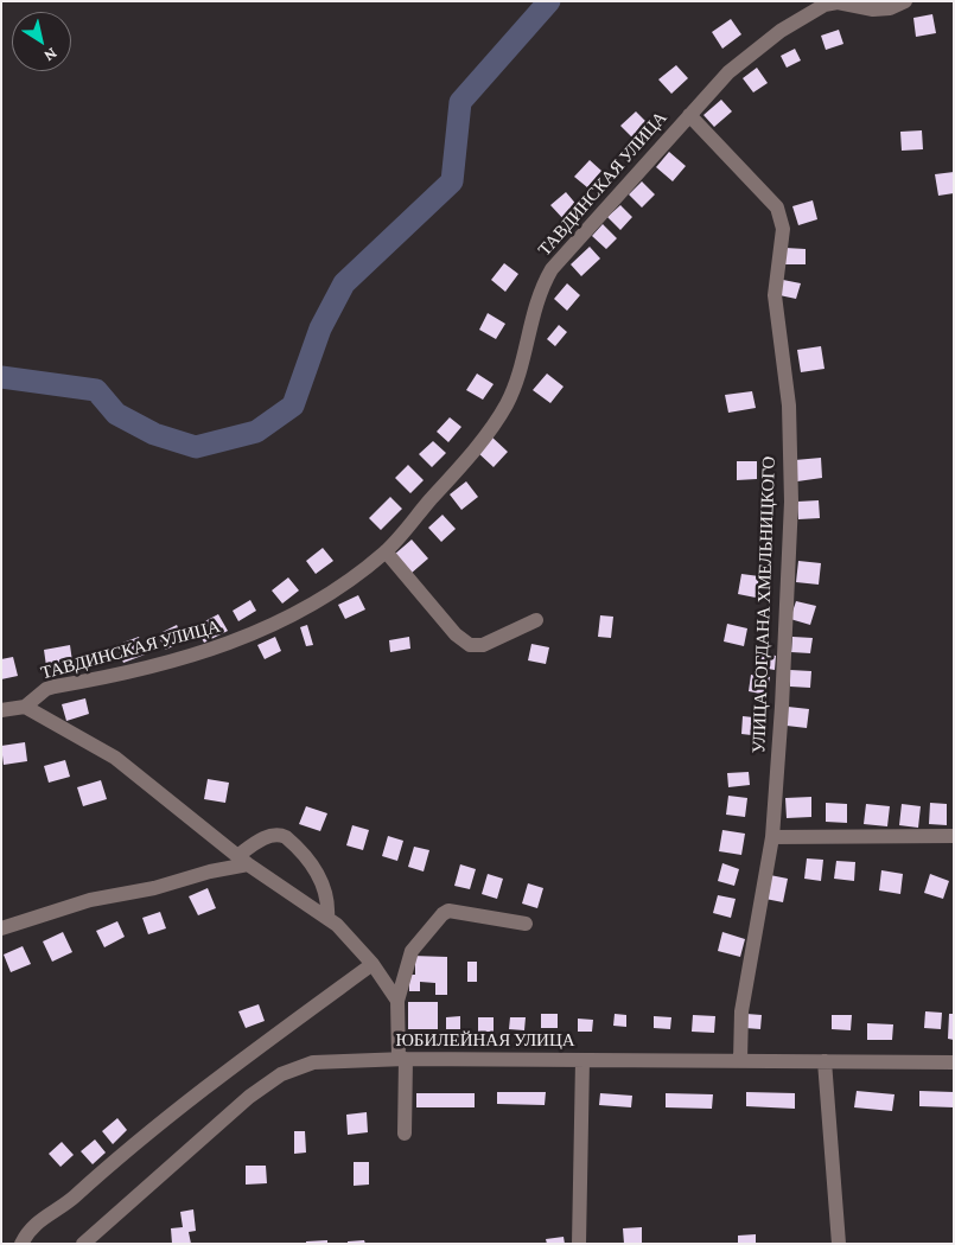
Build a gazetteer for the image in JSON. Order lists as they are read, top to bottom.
{
  "streets": {
    "street": ["ТАВДИНСКАЯ УЛИЦА", "УЛИЦА БОГДАНА ХМЕЛЬНИЦКОГО", "ЮБИЛЕЙНАЯ УЛИЦА"]
  },
  "crossings": [
    ["ТАВДИНСКАЯ УЛИЦА", "УЛИЦА БОГДАНА ХМЕЛЬНИЦКОГО"],
    ["УЛИЦА БОГДАНА ХМЕЛЬНИЦКОГО", "ЮБИЛЕЙНАЯ УЛИЦА"]
  ],
  "north": "bottom right"
}
